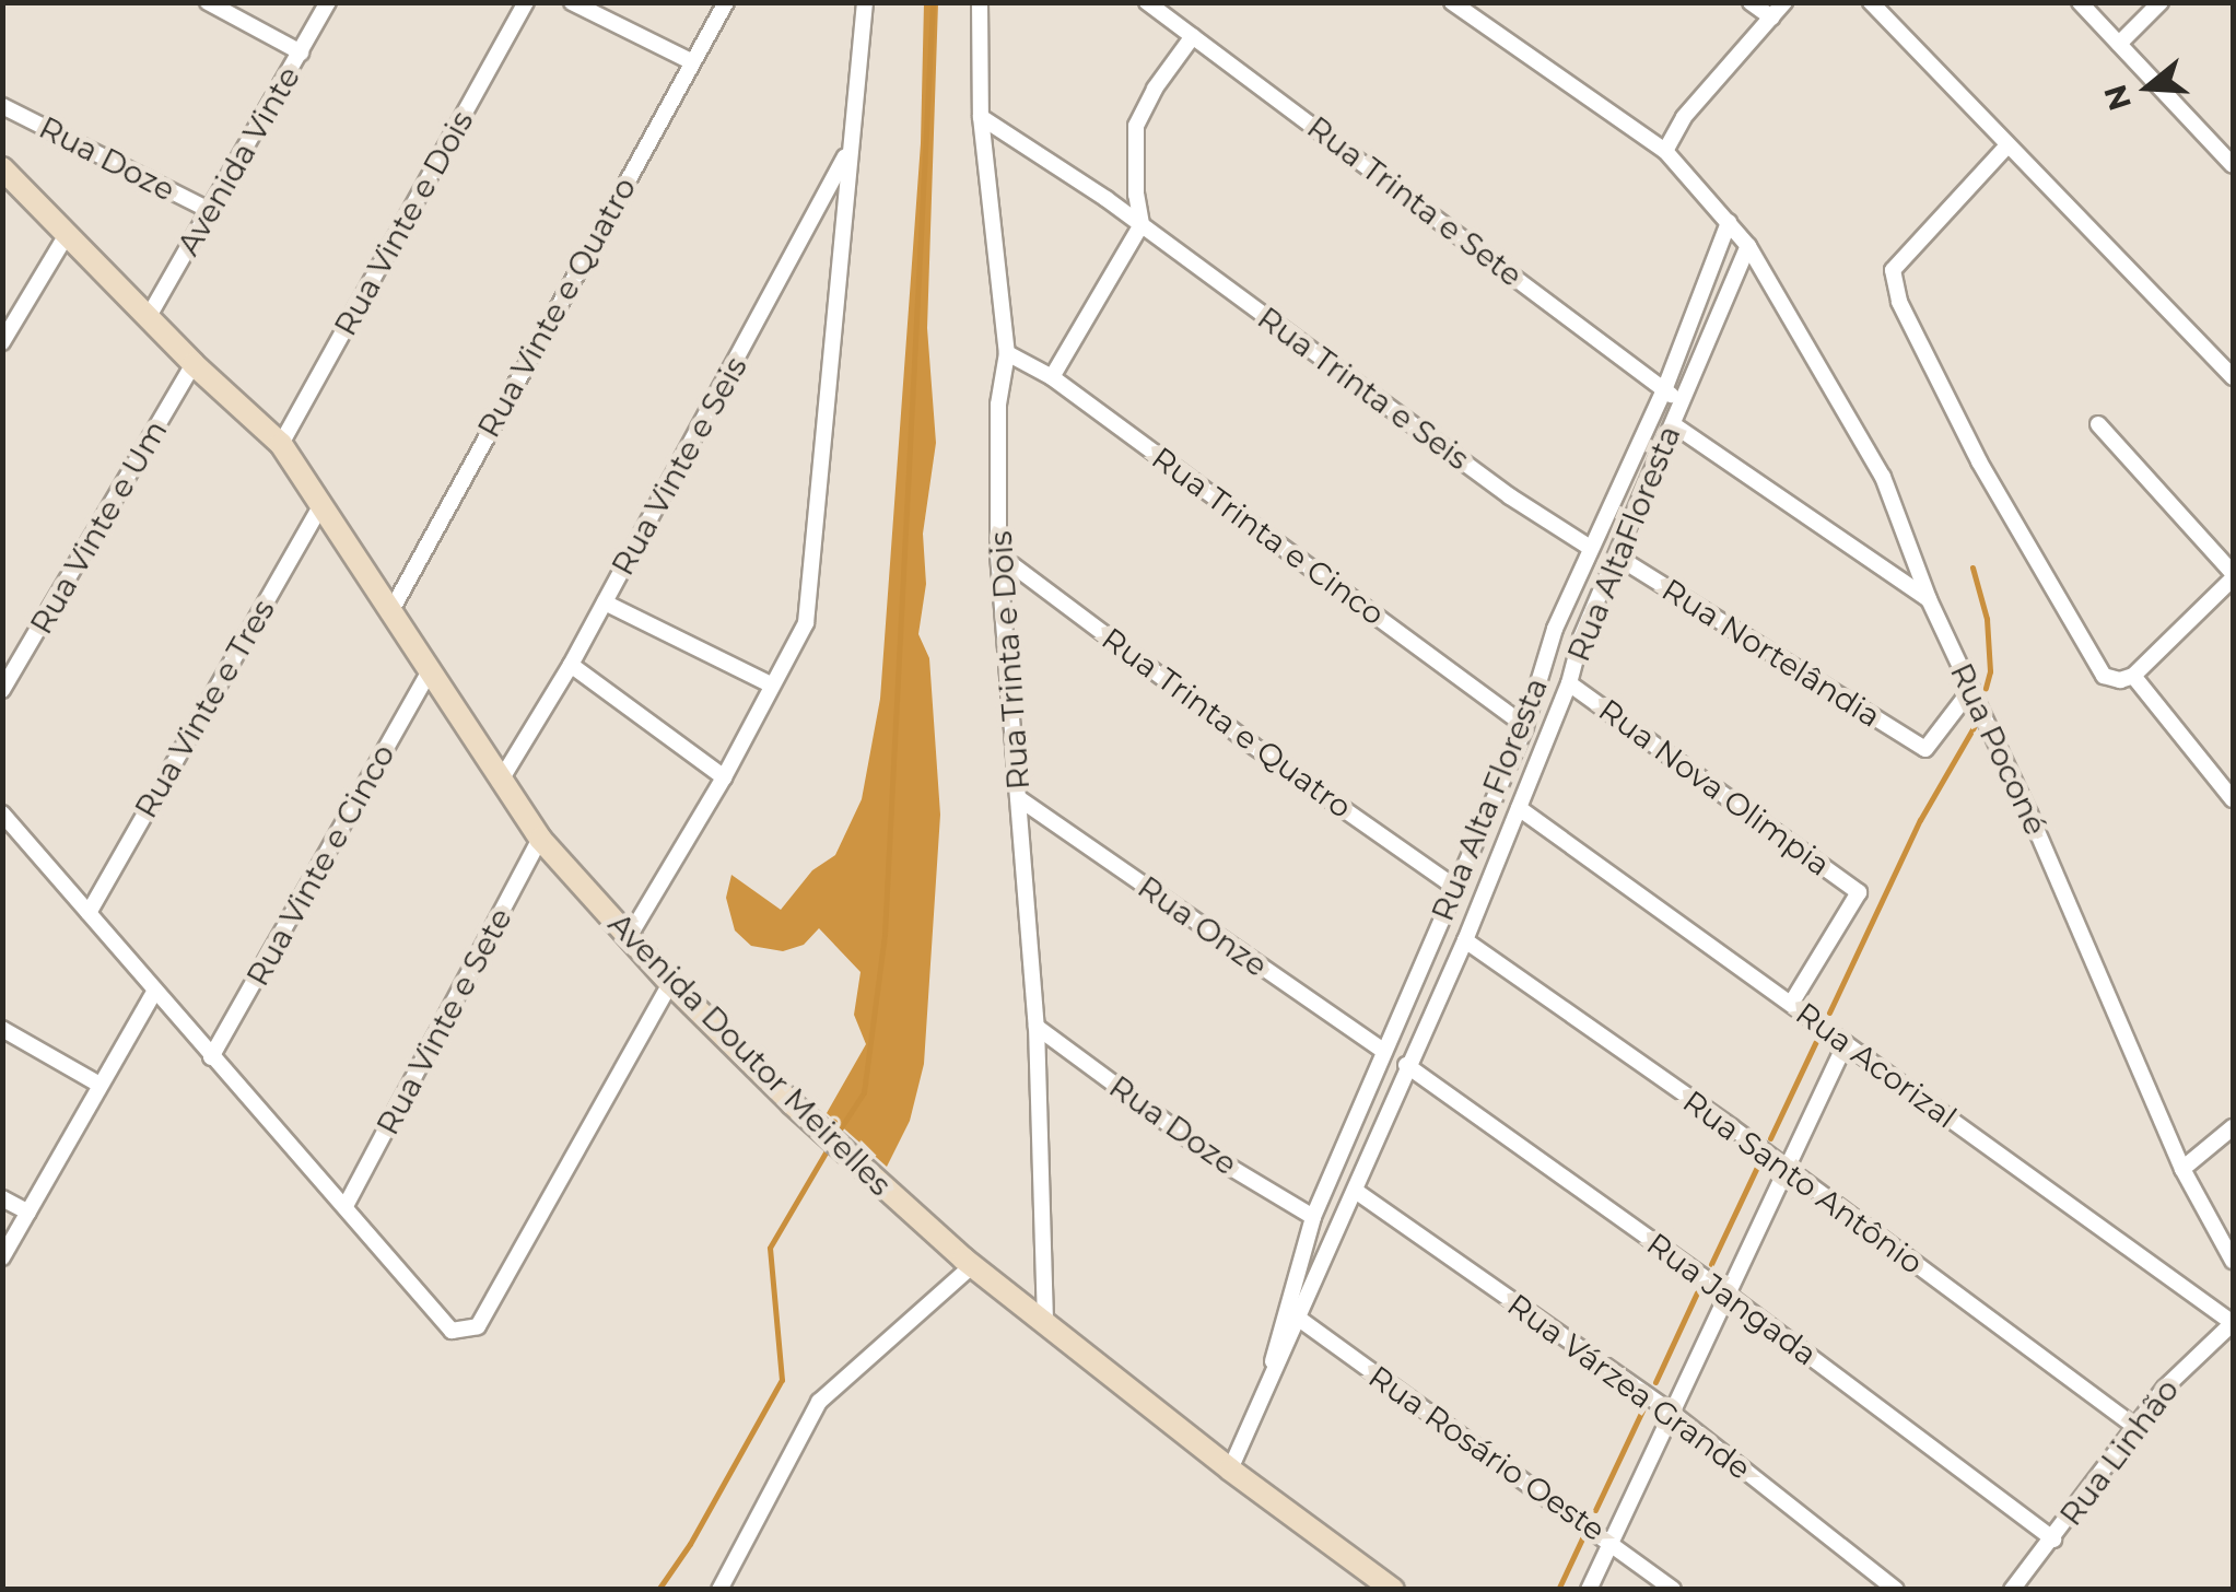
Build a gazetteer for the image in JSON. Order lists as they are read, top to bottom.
{
  "streets": {
    "street": [
      "Rua Doze",
      "Avenida Vinte",
      "Rua Trinta e Sete",
      "Rua Vinte e Dois",
      "Rua Vinte e Quatro",
      "Rua Trinta e Seis",
      "Rua Vinte e Seis",
      "Rua Vinte e Um",
      "Rua Trinta e Cinco",
      "Rua AltaFloresta",
      "Rua Nortelândia",
      "Rua Trinta e Dois",
      "Rua Vinte e Tres",
      "Rua Trinta e Quatro",
      "Rua Poconé",
      "Rua Nova Olimpia",
      "Rua Alta Floresta",
      "Rua Vinte e Cinco",
      "Rua Onze",
      "Rua Vinte e Sete",
      "Avenida Doutor Meirelles",
      "Rua Acorizal",
      "Rua Santo Antônio",
      "Rua Jangada",
      "Rua Várzea Grande",
      "Rua Linhão",
      "Rua Rosário Oeste"
    ]
  },
  "crossings": [
    ["Rua Doze", "Avenida Vinte"],
    ["Rua Doze", "Rua Trinta e Dois"],
    ["Rua Doze", "Rua Alta Floresta"],
    ["Avenida Vinte", "Avenida Doutor Meirelles"],
    ["Rua Trinta e Sete", "Rua AltaFloresta"],
    ["Rua Trinta e Sete", "Rua Alta Floresta"],
    ["Rua Vinte e Dois", "Avenida Doutor Meirelles"],
    ["Rua Vinte e Quatro", "Avenida Doutor Meirelles"],
    ["Rua Trinta e Seis", "Rua Alta Floresta"],
    ["Rua Vinte e Seis", "Avenida Doutor Meirelles"],
    ["Rua Vinte e Um", "Avenida Doutor Meirelles"],
    ["Rua Trinta e Cinco", "Rua Trinta e Dois"],
    ["Rua Trinta e Cinco", "Rua Alta Floresta"],
    ["Rua AltaFloresta", "Rua Nortelândia"],
    ["Rua AltaFloresta", "Rua Poconé"],
    ["Rua AltaFloresta", "Rua Nova Olimpia"],
    ["Rua AltaFloresta", "Rua Alta Floresta"],
    ["Rua AltaFloresta", "Rua Acorizal"],
    ["Rua AltaFloresta", "Rua Santo Antônio"],
    ["Rua AltaFloresta", "Rua Jangada"],
    ["Rua AltaFloresta", "Rua Várzea Grande"],
    ["Rua AltaFloresta", "Rua Rosário Oeste"],
    ["Rua Nortelândia", "Rua Poconé"],
    ["Rua Trinta e Dois", "Rua Trinta e Quatro"],
    ["Rua Trinta e Dois", "Rua Onze"],
    ["Rua Trinta e Dois", "Avenida Doutor Meirelles"],
    ["Rua Vinte e Tres", "Avenida Doutor Meirelles"],
    ["Rua Trinta e Quatro", "Rua Alta Floresta"],
    ["Rua Poconé", "Rua Alta Floresta"],
    ["Rua Nova Olimpia", "Rua Acorizal"],
    ["Rua Alta Floresta", "Rua Onze"],
    ["Rua Vinte e Cinco", "Avenida Doutor Meirelles"],
    ["Rua Vinte e Sete", "Avenida Doutor Meirelles"],
    ["Rua Acorizal", "Rua Linhão"],
    ["Rua Santo Antônio", "Rua Linhão"],
    ["Rua Jangada", "Rua Linhão"]
  ],
  "north": "left"
}
